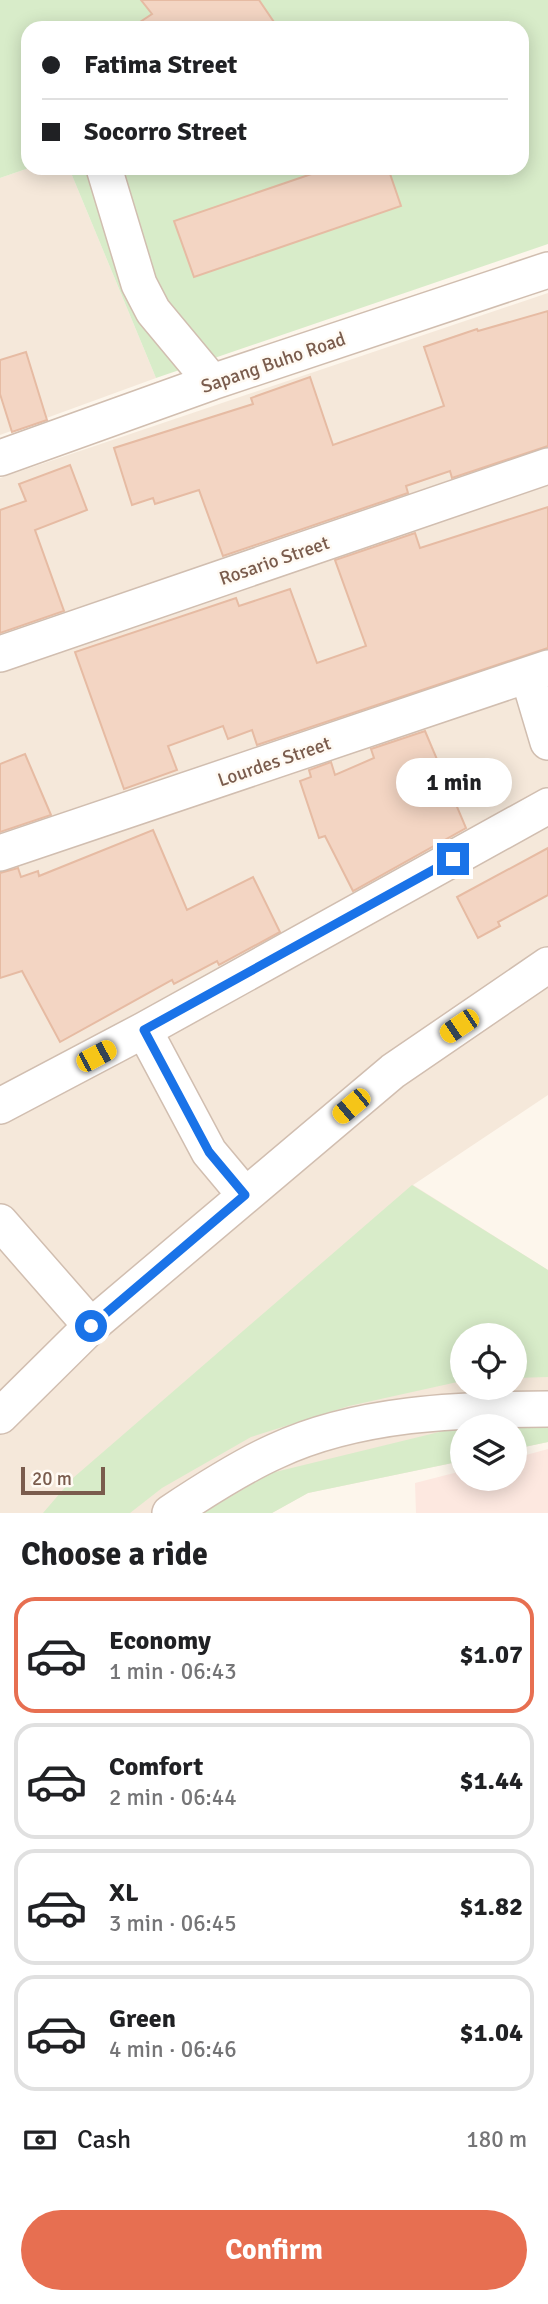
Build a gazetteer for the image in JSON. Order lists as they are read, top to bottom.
{
  "streets": {
    "street": ["Sapang Buho Road", "Rosario Street", "Lourdes Street"]
  },
  "scale_bar": "20 m",
  "page": {
    "banner": ["Fatima Street", "Socorro Street"],
    "bubble": "1 min",
    "scale": "20 m",
    "heading": "Choose a ride",
    "list": [
      {
        "name": "Economy",
        "note": "1 min · 06:43",
        "value": "$1.07"
      },
      {
        "name": "Comfort",
        "note": "2 min · 06:44",
        "value": "$1.44"
      },
      {
        "name": "XL",
        "note": "3 min · 06:45",
        "value": "$1.82"
      },
      {
        "name": "Green",
        "note": "4 min · 06:46",
        "value": "$1.04"
      }
    ],
    "pay": ["Cash", "180 m"],
    "buttons": "Confirm"
  }
}
